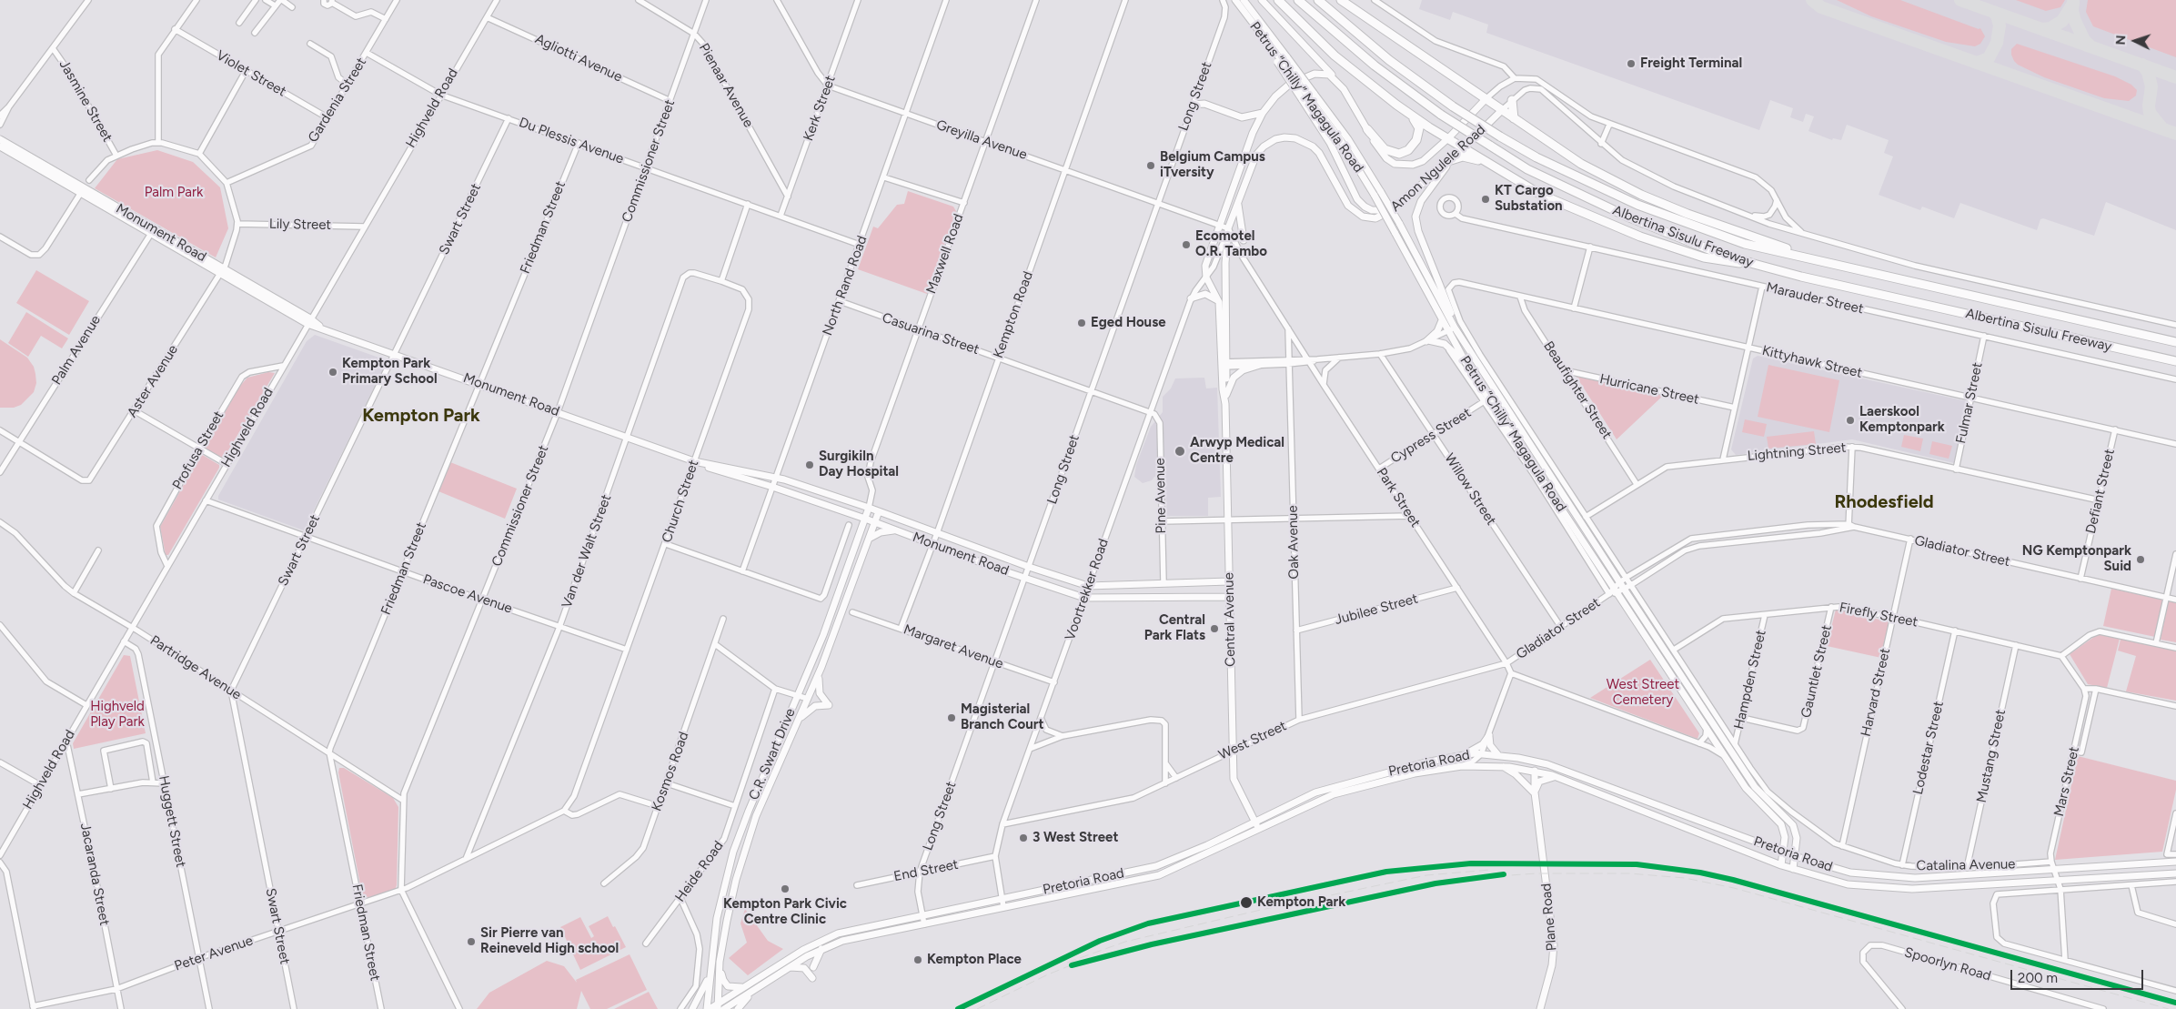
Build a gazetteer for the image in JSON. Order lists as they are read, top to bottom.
{
  "streets": {
    "highway": ["Albertina Sisulu Freeway"],
    "main road": [
      "Petrus “Chilly” Magagula Road",
      "Amon Ngulele Road",
      "Monument Road",
      "Central Avenue",
      "C.R. Swart Drive",
      "Pretoria Road",
      "Plane Road"
    ],
    "street": [
      "Agliotti Avenue",
      "Violet Street",
      "Pienaar Avenue",
      "Long Street",
      "Gardenia Street",
      "Jasmine Street",
      "Highveld Road",
      "Kerk Street",
      "Greyilla Avenue",
      "Du Plessis Avenue",
      "Commissioner Street",
      "Swart Street",
      "Lily Street",
      "Friedman Street",
      "Maxwell Road",
      "North Rand Road",
      "Marauder Street",
      "Kempton Road",
      "Casuarina Street",
      "Palm Avenue",
      "Kittyhawk Street",
      "Aster Avenue",
      "Hurricane Street",
      "Beaufighter Street",
      "Fulmar Street",
      "Cypress Street",
      "Profusa Street",
      "Lightning Street",
      "Willow Street",
      "Defiant Street",
      "Pine Avenue",
      "Park Street",
      "Church Street",
      "Oak Avenue",
      "Van der Walt Street",
      "Gladiator Street",
      "Voortrekker Road",
      "Pascoe Avenue",
      "Jubilee Street",
      "Firefly Street",
      "Margaret Avenue",
      "Partridge Avenue",
      "Gauntlet Street",
      "Hampden Street",
      "Harvard Street",
      "West Street",
      "Lodestar Street",
      "Mustang Street",
      "Kosmos Road",
      "Mars Street",
      "Huggett Street",
      "Catalina Avenue",
      "End Street",
      "Heide Road",
      "Jacaranda Street",
      "Peter Avenue",
      "Spoorlyn Road"
    ]
  },
  "crossings": [
    ["Agliotti Avenue", "Highveld Road"],
    ["Agliotti Avenue", "Commissioner Street"],
    ["Violet Street", "Gardenia Street"],
    ["Pienaar Avenue", "Kerk Street"],
    ["Pienaar Avenue", "Commissioner Street"],
    ["Long Street", "Greyilla Avenue"],
    ["Long Street", "Monument Road"],
    ["Long Street", "Casuarina Street"],
    ["Long Street", "Margaret Avenue"],
    ["Long Street", "Pretoria Road"],
    ["Long Street", "End Street"],
    ["Petrus “Chilly” Magagula Road", "Gladiator Street"],
    ["Petrus “Chilly” Magagula Road", "Pretoria Road"],
    ["Gardenia Street", "Du Plessis Avenue"],
    ["Highveld Road", "Du Plessis Avenue"],
    ["Highveld Road", "Lily Street"],
    ["Highveld Road", "Monument Road"],
    ["Highveld Road", "Profusa Street"],
    ["Highveld Road", "Pascoe Avenue"],
    ["Highveld Road", "Partridge Avenue"],
    ["Highveld Road", "Huggett Street"],
    ["Highveld Road", "Jacaranda Street"],
    ["Kerk Street", "Greyilla Avenue"],
    ["Kerk Street", "Du Plessis Avenue"],
    ["Greyilla Avenue", "Maxwell Road"],
    ["Greyilla Avenue", "North Rand Road"],
    ["Greyilla Avenue", "Kempton Road"],
    ["Greyilla Avenue", "Park Street"],
    ["Greyilla Avenue", "Central Avenue"],
    ["Du Plessis Avenue", "Commissioner Street"],
    ["Du Plessis Avenue", "Swart Street"],
    ["Du Plessis Avenue", "Friedman Street"],
    ["Du Plessis Avenue", "North Rand Road"],
    ["Commissioner Street", "Monument Road"],
    ["Commissioner Street", "Pascoe Avenue"],
    ["Commissioner Street", "Partridge Avenue"],
    ["Commissioner Street", "Peter Avenue"],
    ["Swart Street", "Monument Road"],
    ["Swart Street", "Pascoe Avenue"],
    ["Swart Street", "Partridge Avenue"],
    ["Swart Street", "Peter Avenue"],
    ["Lily Street", "Aster Avenue"],
    ["Friedman Street", "Monument Road"],
    ["Friedman Street", "Pascoe Avenue"],
    ["Friedman Street", "Partridge Avenue"],
    ["Friedman Street", "Peter Avenue"],
    ["Monument Road", "Maxwell Road"],
    ["Monument Road", "North Rand Road"],
    ["Monument Road", "Kempton Road"],
    ["Monument Road", "Palm Avenue"],
    ["Monument Road", "Aster Avenue"],
    ["Monument Road", "Pine Avenue"],
    ["Monument Road", "Church Street"],
    ["Monument Road", "Van der Walt Street"],
    ["Monument Road", "Voortrekker Road"],
    ["Monument Road", "Central Avenue"],
    ["Monument Road", "C.R. Swart Drive"],
    ["Maxwell Road", "Casuarina Street"],
    ["Maxwell Road", "C.R. Swart Drive"],
    ["North Rand Road", "Casuarina Street"],
    ["Marauder Street", "Fulmar Street"],
    ["Kempton Road", "Casuarina Street"],
    ["Kempton Road", "Margaret Avenue"],
    ["Casuarina Street", "Pine Avenue"],
    ["Casuarina Street", "Voortrekker Road"],
    ["Palm Avenue", "Aster Avenue"],
    ["Kittyhawk Street", "Beaufighter Street"],
    ["Kittyhawk Street", "Fulmar Street"],
    ["Kittyhawk Street", "Defiant Street"],
    ["Kittyhawk Street", "Catalina Avenue"],
    ["Hurricane Street", "Beaufighter Street"],
    ["Beaufighter Street", "Lightning Street"],
    ["Fulmar Street", "Lightning Street"],
    ["Cypress Street", "Willow Street"],
    ["Cypress Street", "Park Street"],
    ["Lightning Street", "Defiant Street"],
    ["Lightning Street", "Catalina Avenue"],
    ["Willow Street", "Gladiator Street"],
    ["Defiant Street", "Gladiator Street"],
    ["Pine Avenue", "Voortrekker Road"],
    ["Park Street", "Oak Avenue"],
    ["Park Street", "Gladiator Street"],
    ["Park Street", "Jubilee Street"],
    ["Park Street", "Central Avenue"],
    ["Park Street", "West Street"],
    ["Church Street", "Van der Walt Street"],
    ["Church Street", "Pascoe Avenue"],
    ["Church Street", "Peter Avenue"],
    ["Oak Avenue", "Jubilee Street"],
    ["Oak Avenue", "West Street"],
    ["Van der Walt Street", "Pascoe Avenue"],
    ["Van der Walt Street", "Peter Avenue"],
    ["Gladiator Street", "Harvard Street"],
    ["Gladiator Street", "West Street"],
    ["Gladiator Street", "Catalina Avenue"],
    ["Voortrekker Road", "Margaret Avenue"],
    ["Voortrekker Road", "West Street"],
    ["Voortrekker Road", "Pretoria Road"],
    ["Voortrekker Road", "End Street"],
    ["Firefly Street", "Gauntlet Street"],
    ["Firefly Street", "Hampden Street"],
    ["Firefly Street", "Harvard Street"],
    ["Firefly Street", "Lodestar Street"],
    ["Firefly Street", "Mustang Street"],
    ["Firefly Street", "Catalina Avenue"],
    ["Central Avenue", "West Street"],
    ["Central Avenue", "Pretoria Road"],
    ["Gauntlet Street", "Hampden Street"],
    ["Hampden Street", "Catalina Avenue"],
    ["Harvard Street", "Catalina Avenue"],
    ["Lodestar Street", "Catalina Avenue"],
    ["C.R. Swart Drive", "Pretoria Road"],
    ["Mustang Street", "Catalina Avenue"],
    ["Pretoria Road", "Mars Street"],
    ["Pretoria Road", "Catalina Avenue"],
    ["Pretoria Road", "Plane Road"],
    ["Mars Street", "Catalina Avenue"],
    ["Huggett Street", "Peter Avenue"],
    ["Jacaranda Street", "Peter Avenue"]
  ],
  "districts": ["Kempton Park", "Rhodesfield"],
  "parks": ["Palm Park", "West Street Cemetery", "Highveld Play Park"],
  "places": [
    "Freight Terminal",
    "Belgium Campus iTversity",
    "KT Cargo Substation",
    "Ecomotel O.R. Tambo",
    "Eged House",
    "Kempton Park Primary School",
    "Laerskool Kemptonpark",
    "Arwyp Medical Centre",
    "Surgikiln Day Hospital",
    "NG Kemptonpark Suid",
    "Central Park Flats",
    "Magisterial Branch Court",
    "3 West Street",
    "Kempton Park Civic Centre Clinic",
    "Kempton Park",
    "Sir Pierre van Reineveld High school",
    "Kempton Place"
  ],
  "scale_bar": "200 m",
  "north": "left"
}
